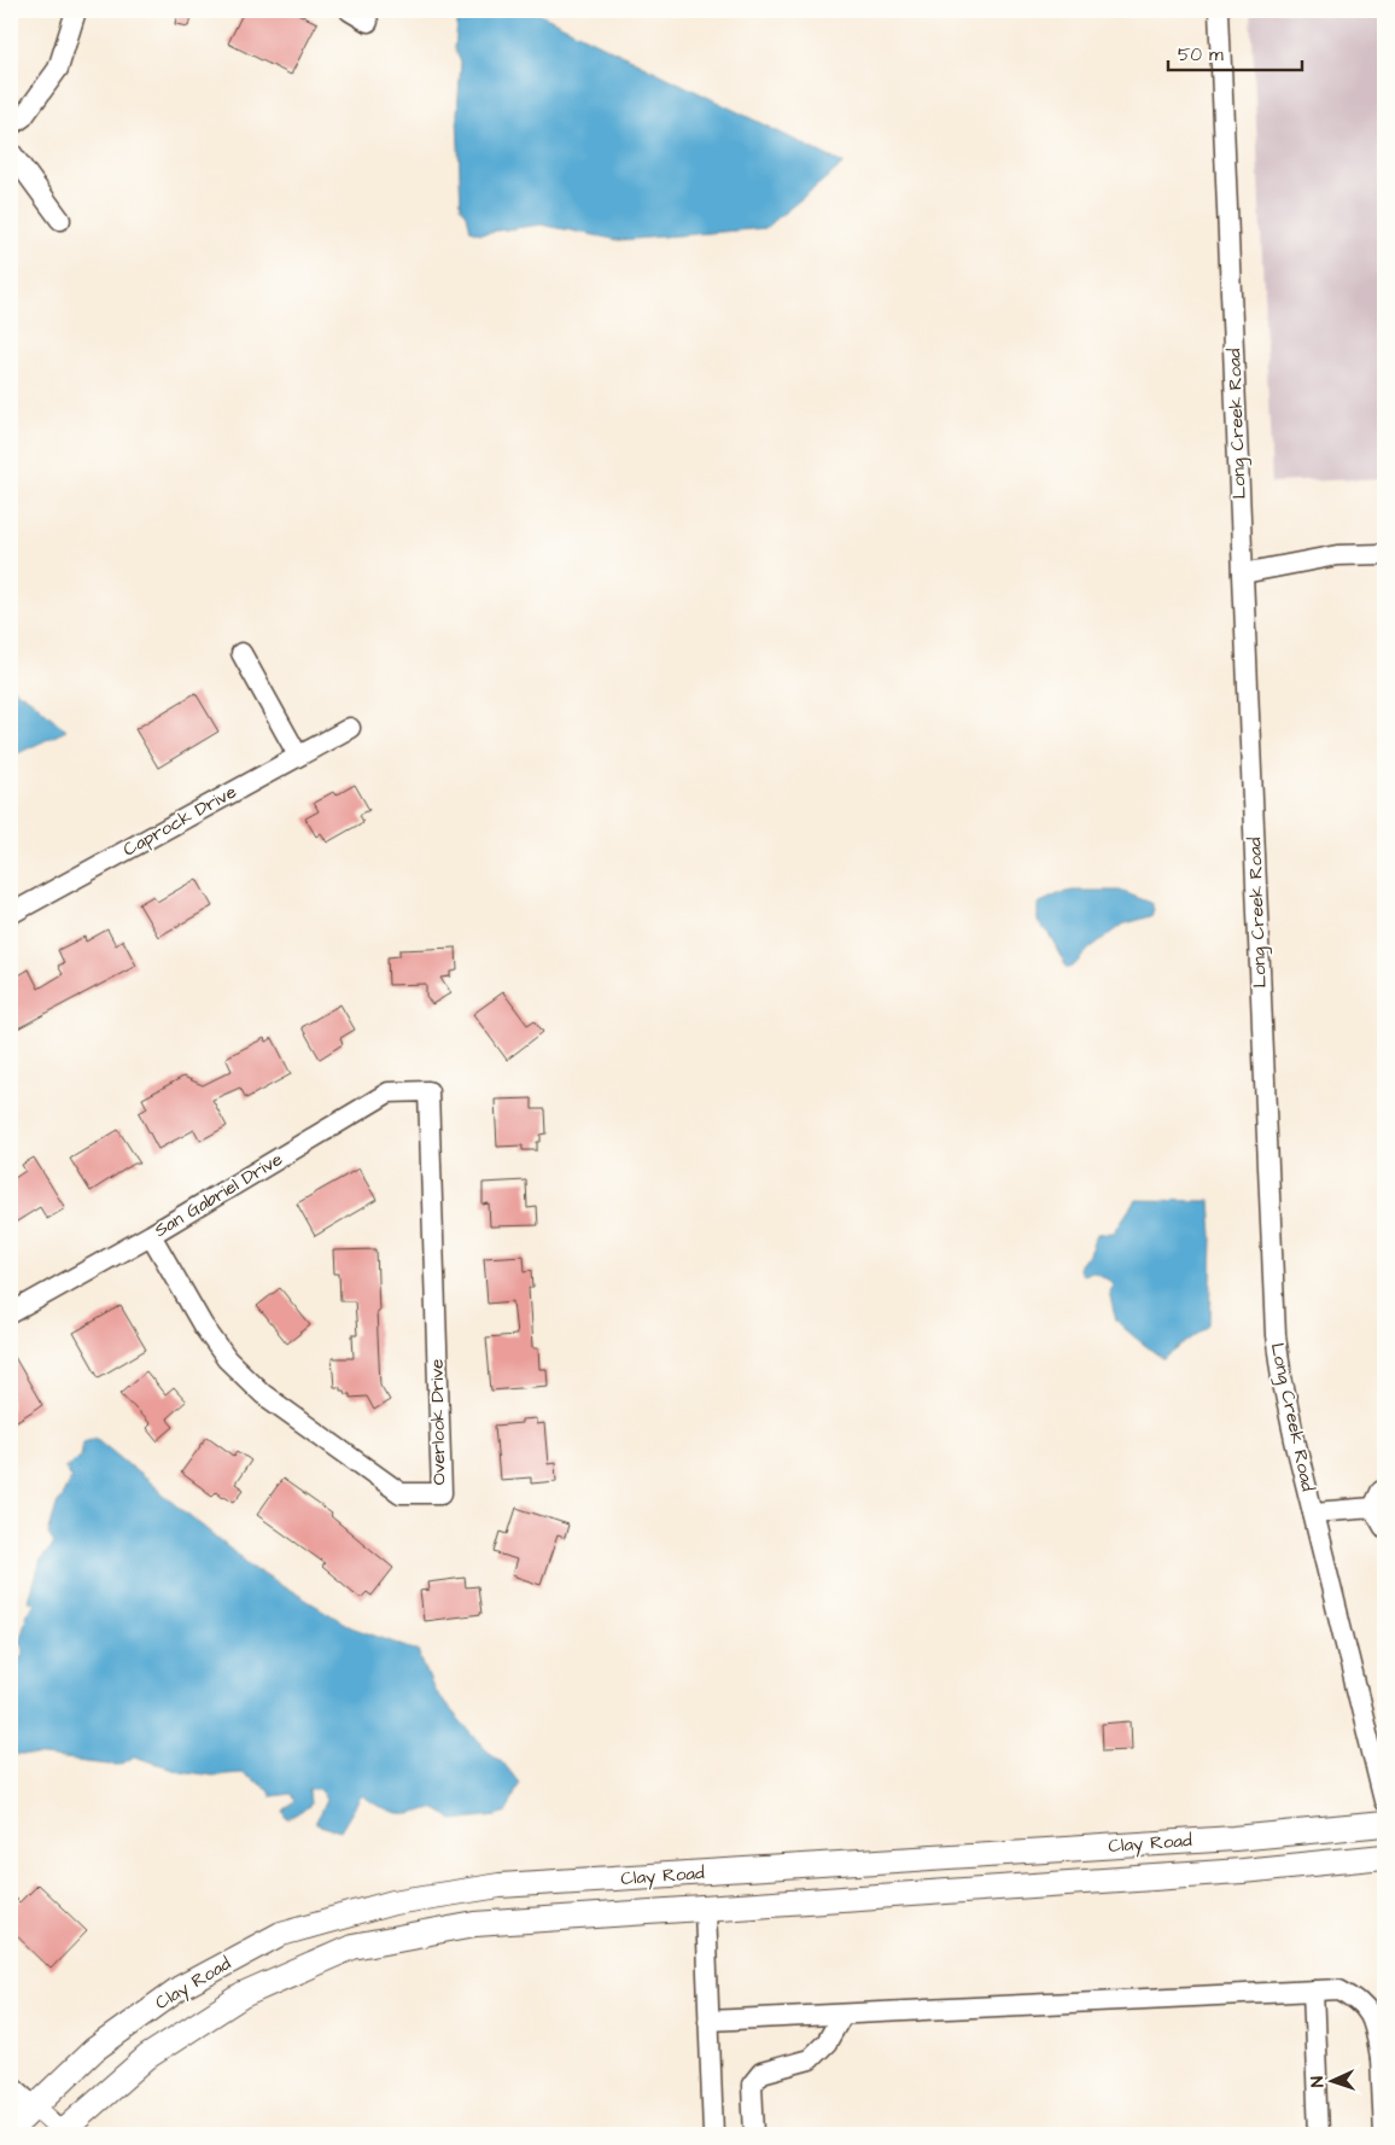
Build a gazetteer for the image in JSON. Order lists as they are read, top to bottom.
{
  "streets": {
    "main road": ["Clay Road"],
    "street": [
      "Long Creek Road",
      "Caprock Drive",
      "San Gabriel Drive",
      "Overlook Drive"
    ]
  },
  "crossings": [
    ["San Gabriel Drive", "Overlook Drive"]
  ],
  "scale_bar": "50 m",
  "north": "left"
}
